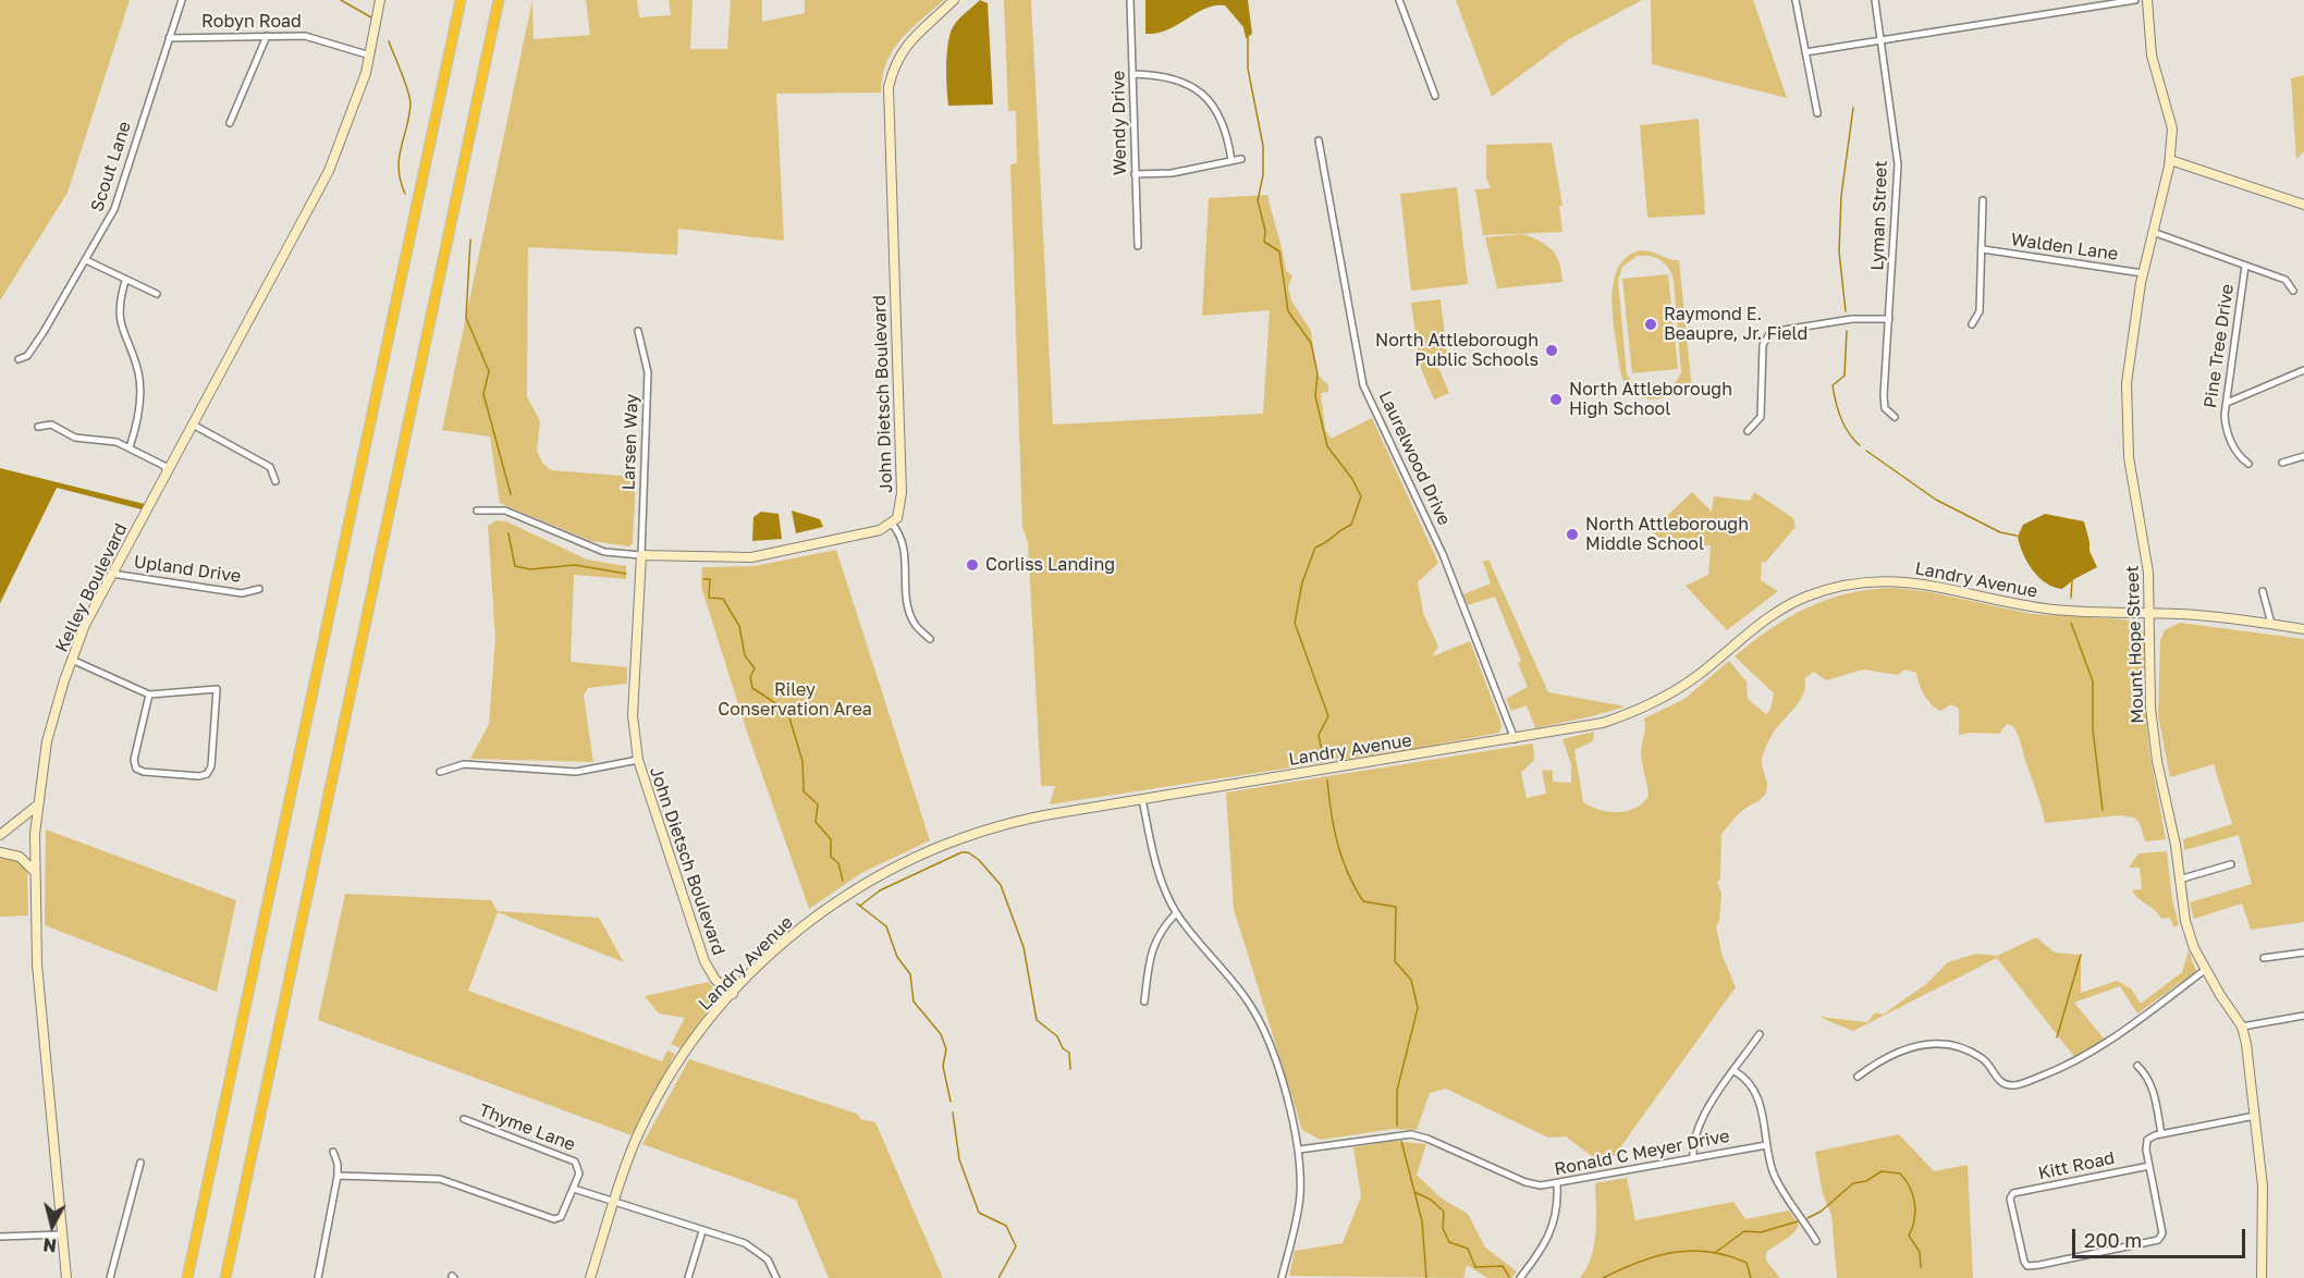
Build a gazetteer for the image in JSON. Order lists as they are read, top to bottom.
{
  "streets": {
    "street": [
      "Robyn Road",
      "Wendy Drive",
      "Scout Lane",
      "Lyman Street",
      "Walden Lane",
      "Pine Tree Drive",
      "John Dietsch Boulevard",
      "Larsen Way",
      "Laurelwood Drive",
      "Upland Drive",
      "Landry Avenue",
      "Kelley Boulevard",
      "Mount Hope Street",
      "Thyme Lane",
      "Ronald C Meyer Drive",
      "Kitt Road"
    ]
  },
  "crossings": [
    ["Robyn Road", "Scout Lane"],
    ["Robyn Road", "Kelley Boulevard"],
    ["Walden Lane", "Mount Hope Street"],
    ["John Dietsch Boulevard", "Larsen Way"],
    ["John Dietsch Boulevard", "Landry Avenue"],
    ["Laurelwood Drive", "Landry Avenue"],
    ["Upland Drive", "Kelley Boulevard"],
    ["Landry Avenue", "Mount Hope Street"]
  ],
  "parks": ["Riley Conservation Area"],
  "places": [
    "Raymond E. Beaupre, Jr. Field",
    "North Attleborough Public Schools",
    "North Attleborough High School",
    "North Attleborough Middle School",
    "Corliss Landing"
  ],
  "scale_bar": "200 m",
  "north": "bottom"
}
